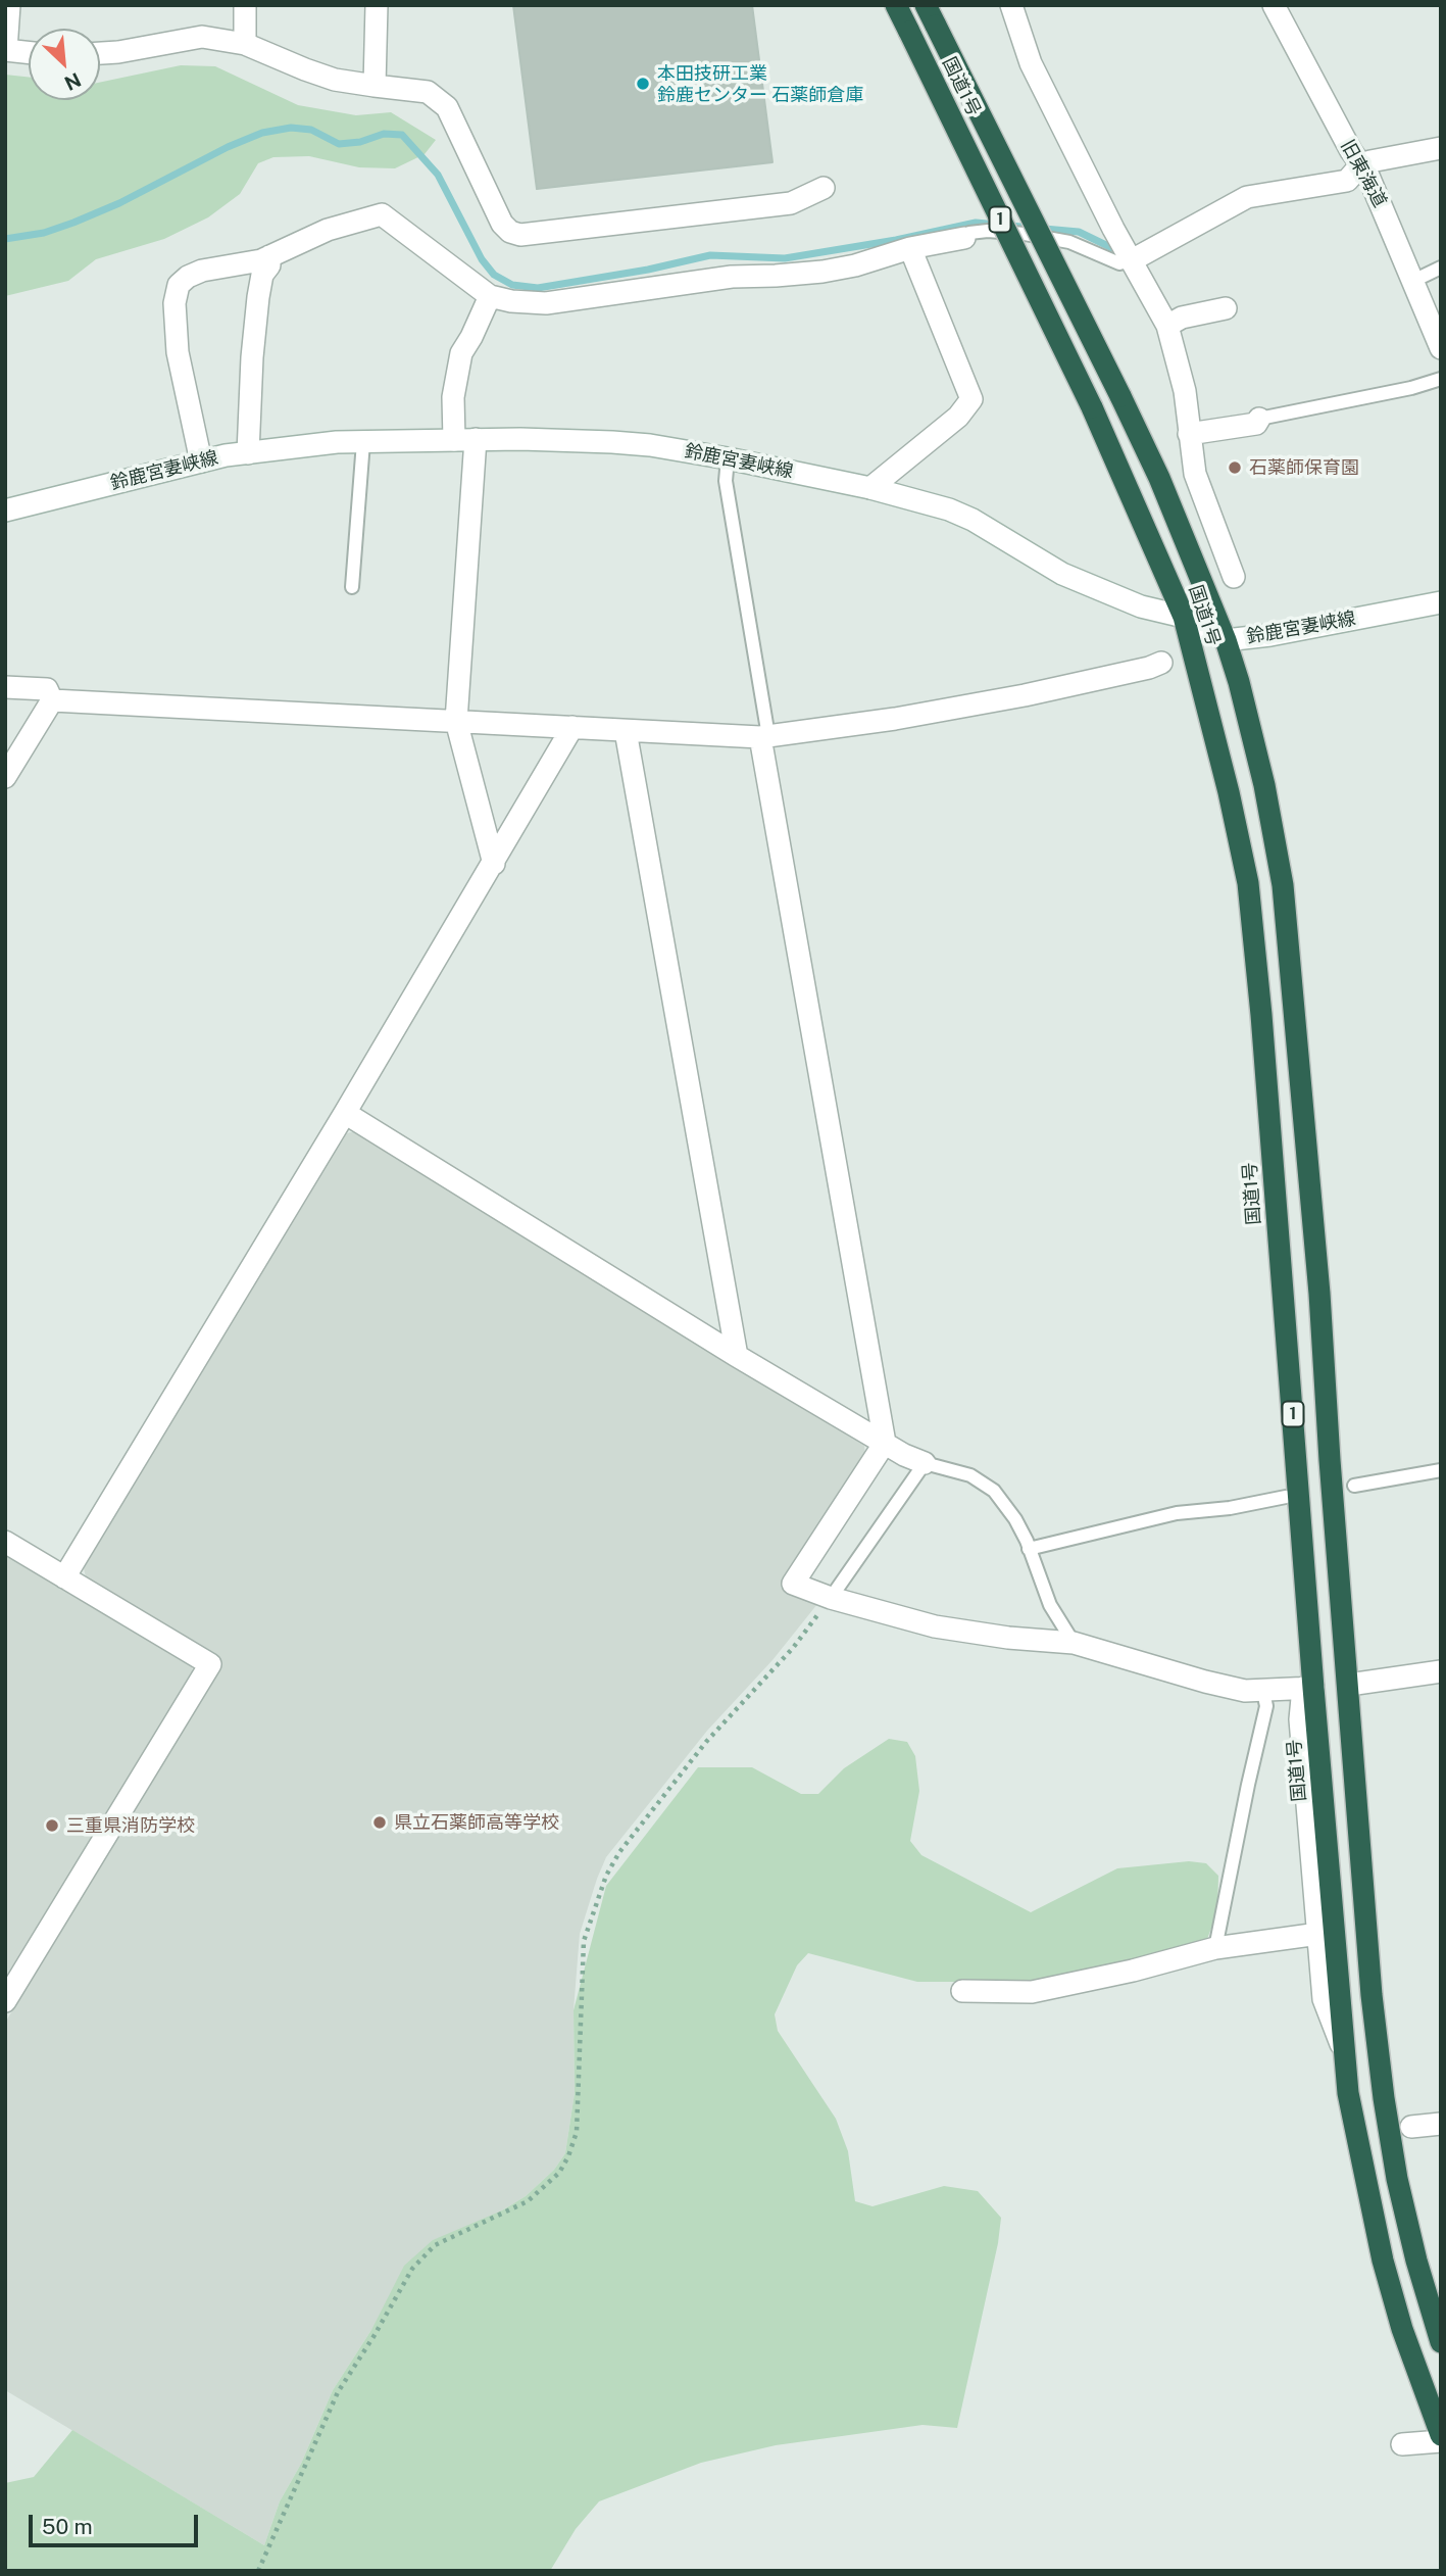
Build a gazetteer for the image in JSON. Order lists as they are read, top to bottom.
{
  "streets": {
    "highway": ["国道1号", "1"],
    "street": ["旧東海道", "鈴鹿宮妻峡線"]
  },
  "crossings": [
    ["国道1号", "鈴鹿宮妻峡線"]
  ],
  "places": [
    "本田技研工業 鈴鹿センター 石薬師倉庫",
    "石薬師保育園",
    "県立石薬師高等学校",
    "三重県消防学校"
  ],
  "scale_bar": "50 m",
  "north": "bottom right"
}
